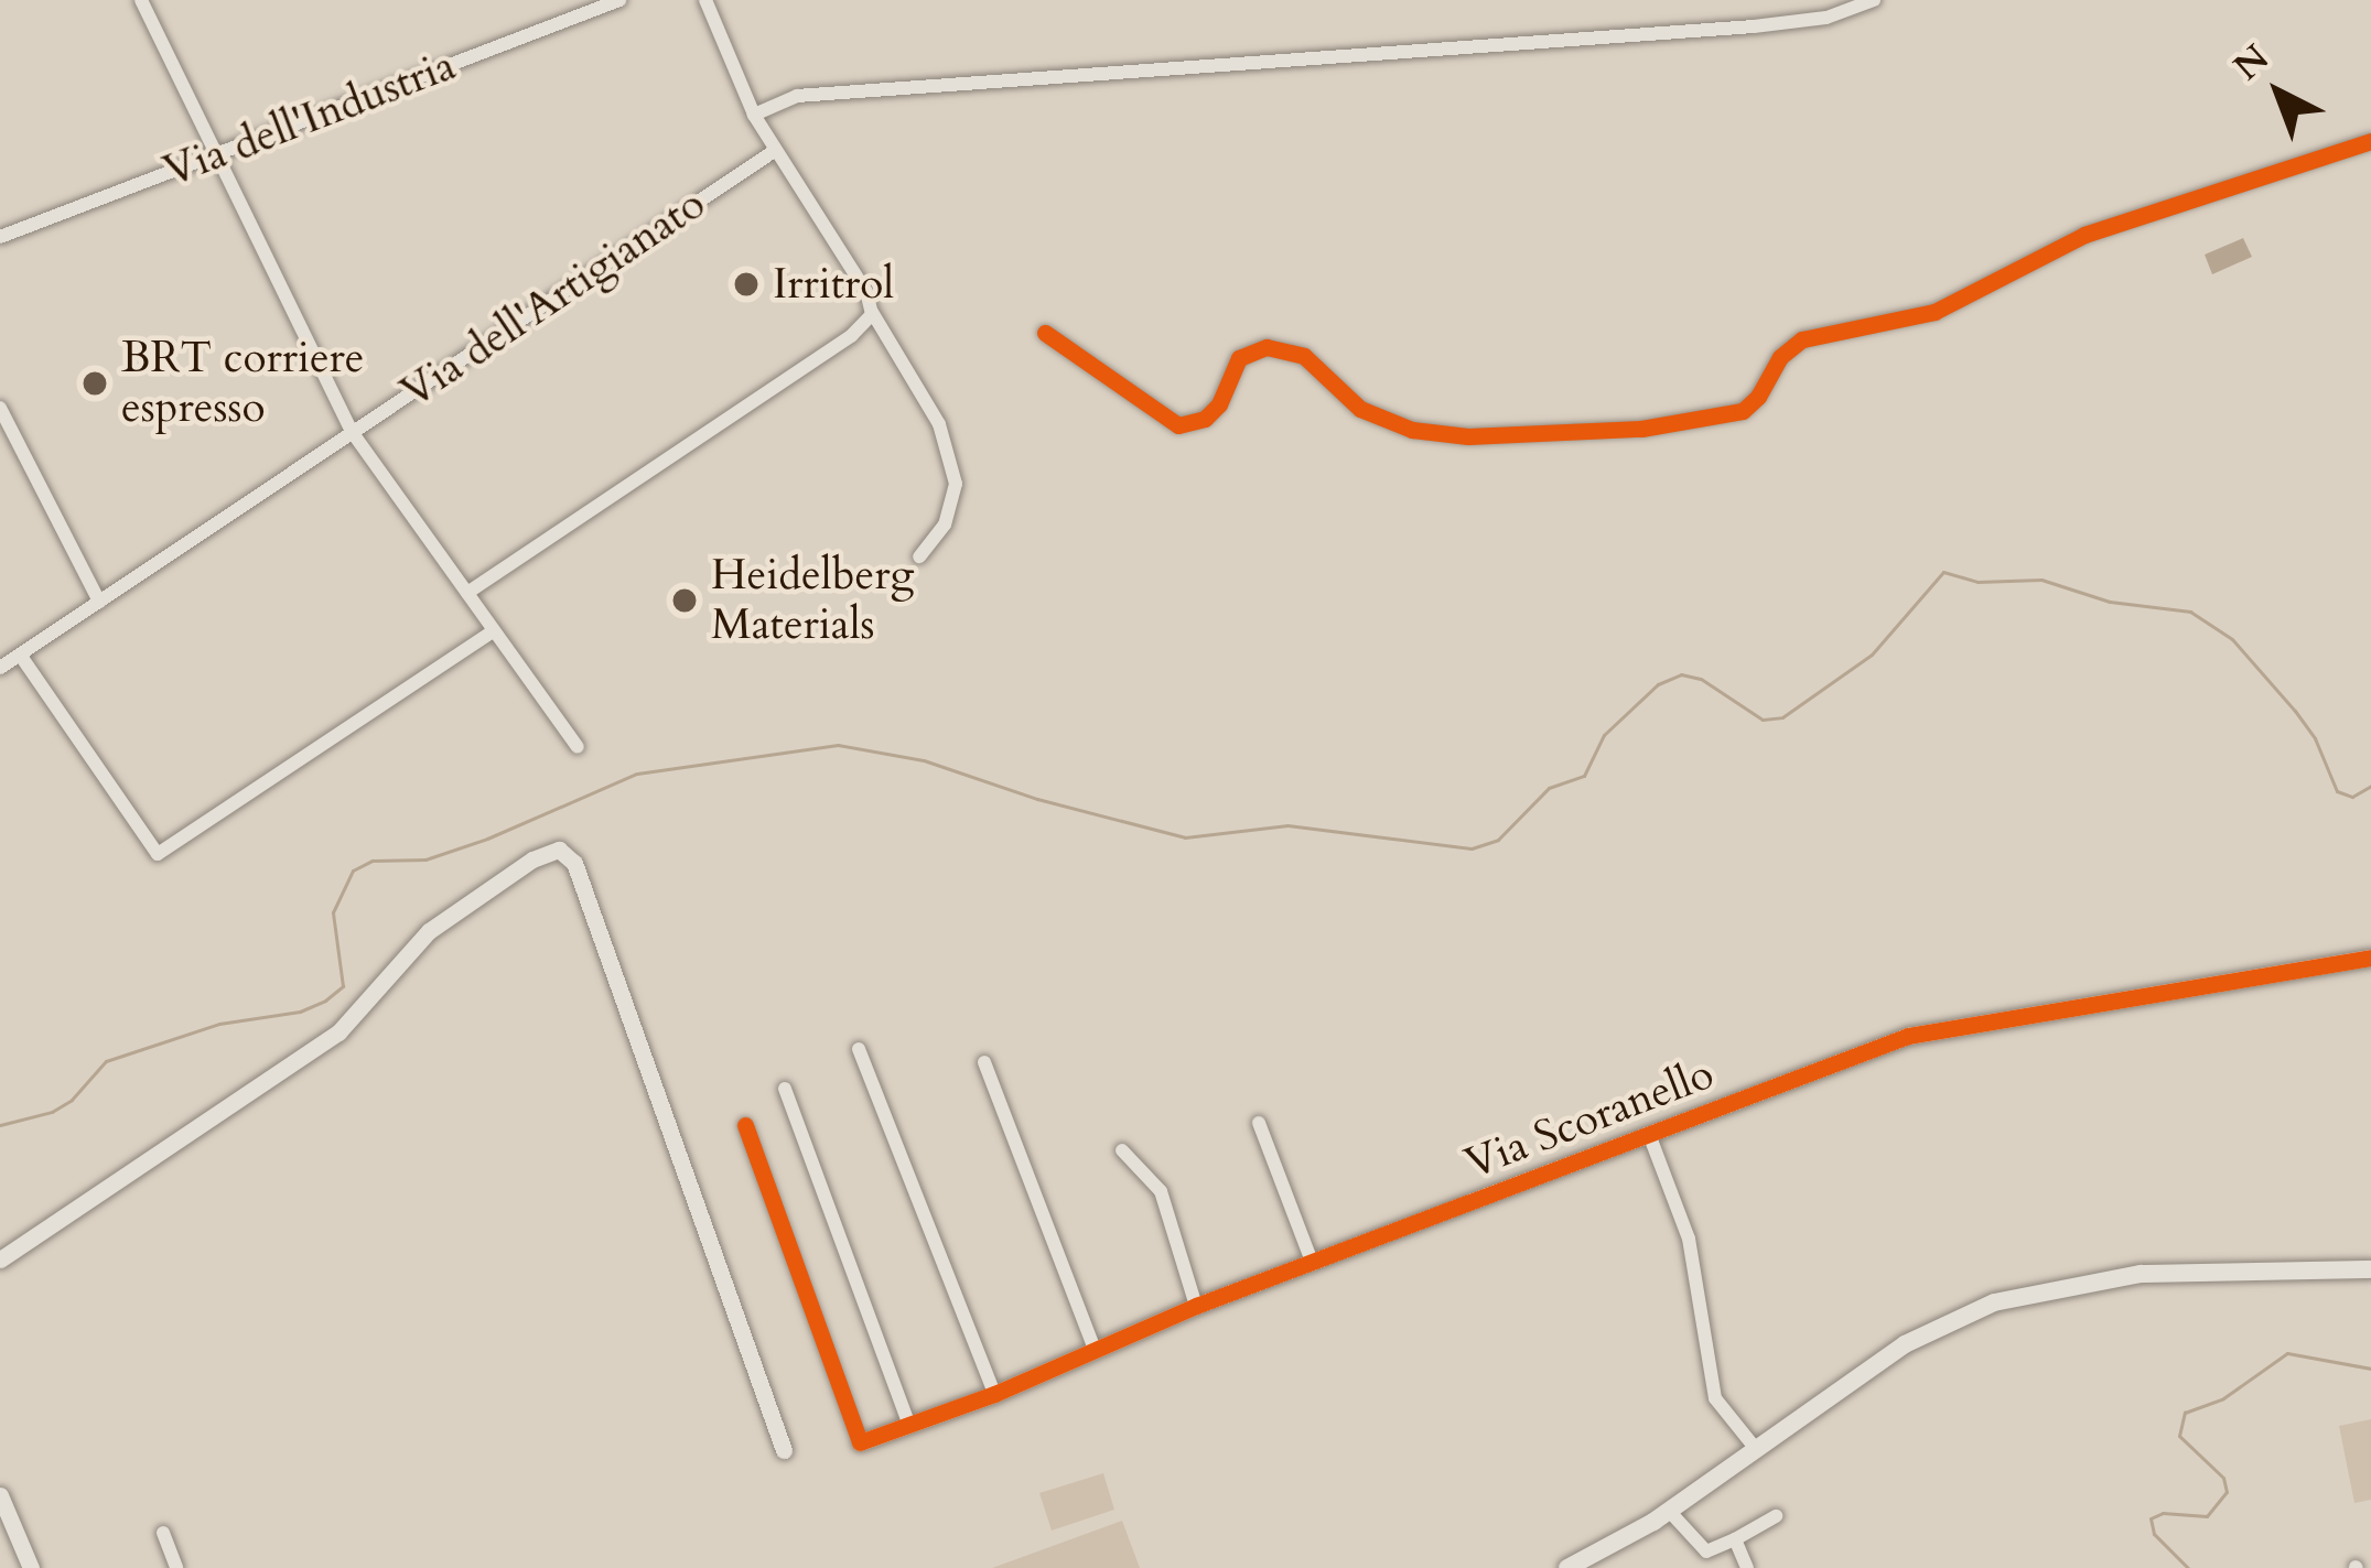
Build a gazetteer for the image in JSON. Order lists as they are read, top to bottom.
{
  "streets": {
    "street": ["Via dell'Industria", "Via dell'Artigianato", "Via Scoranello"]
  },
  "places": ["Irritrol", "BRT corriere espresso", "Heidelberg Materials"],
  "north": "top left"
}
